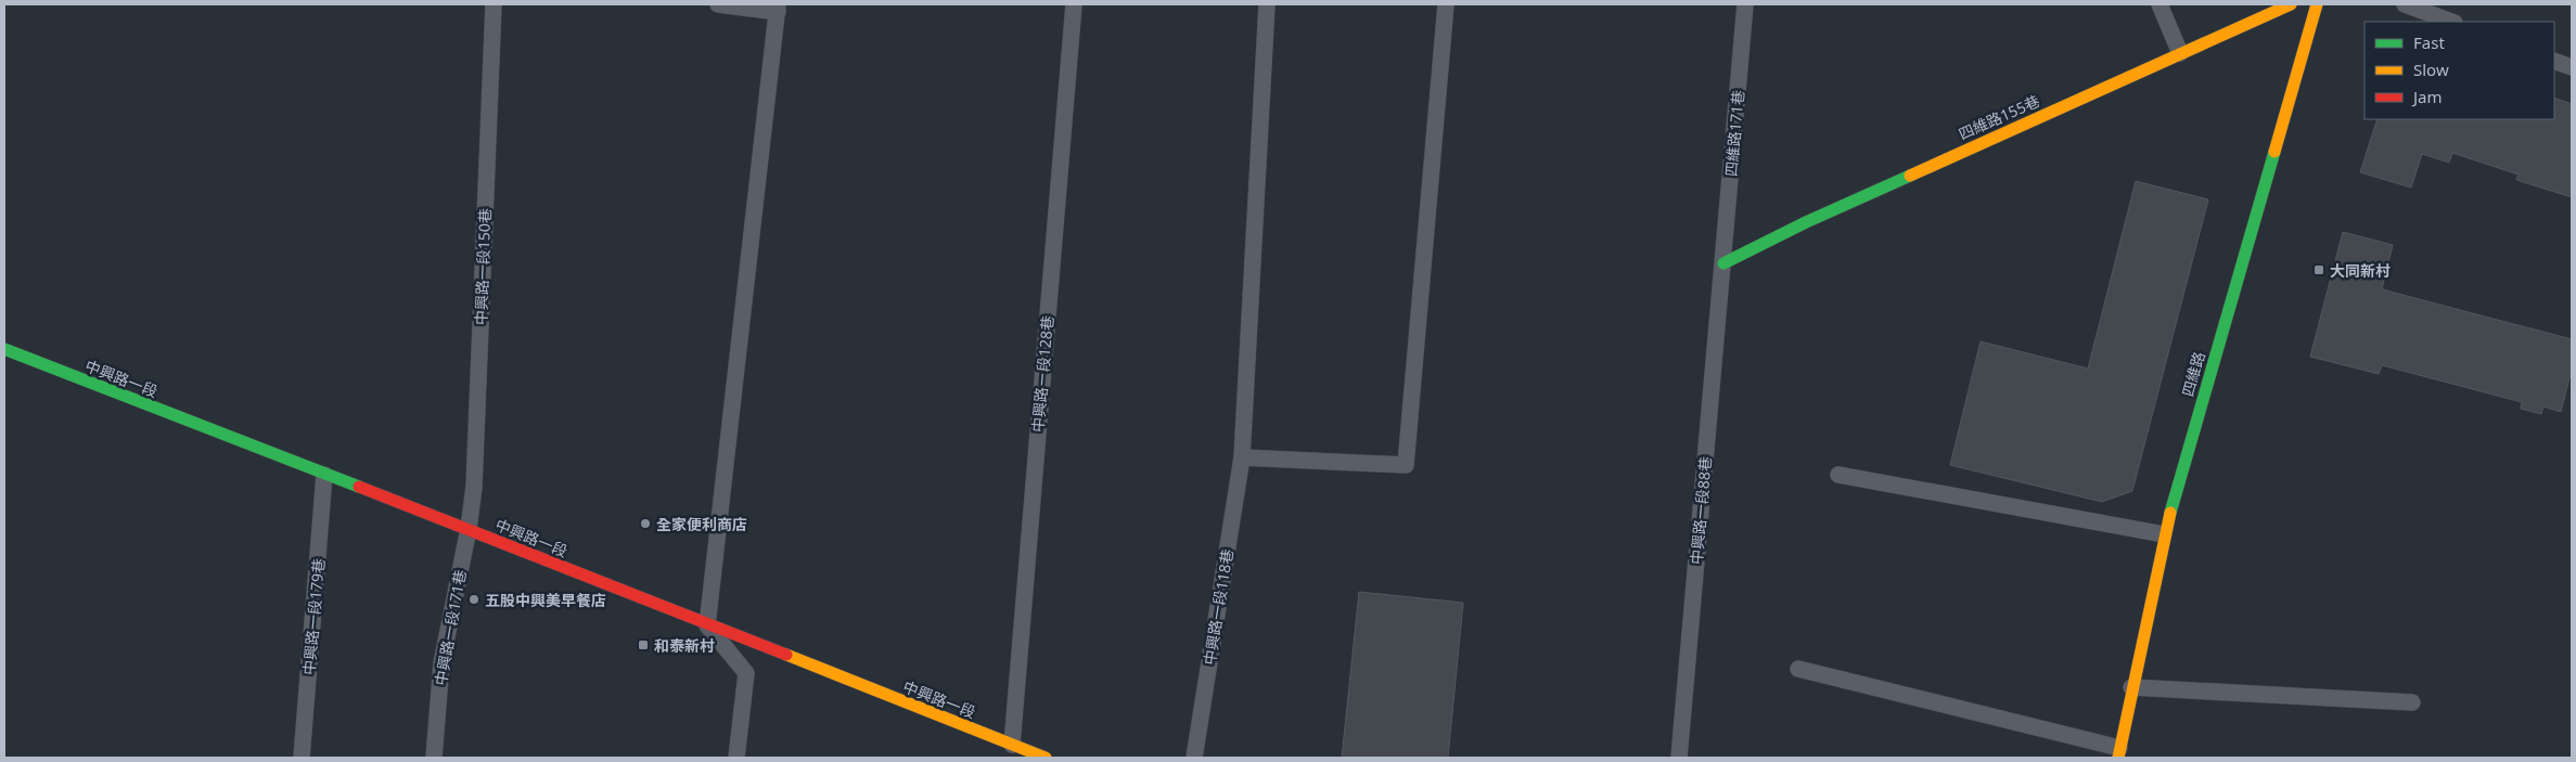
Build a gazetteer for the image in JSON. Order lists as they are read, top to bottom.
{
  "streets": {
    "street": ["四維路155巷", "四維路", "中興路一段"],
    "lane": [
      "四維路171巷",
      "中興路一段150巷",
      "中興路ㄧ段128巷",
      "中興路一段88巷",
      "中興路一段118巷",
      "中興路一段179巷",
      "中興路一段171巷"
    ]
  },
  "crossings": [
    ["四維路155巷", "四維路171巷"],
    ["四維路155巷", "中興路一段88巷"],
    ["四維路171巷", "中興路一段88巷"],
    ["中興路一段150巷", "中興路一段"],
    ["中興路一段150巷", "中興路一段171巷"],
    ["中興路ㄧ段128巷", "中興路一段"],
    ["中興路一段", "中興路一段179巷"],
    ["中興路一段", "中興路一段171巷"]
  ],
  "places": {
    "transit": ["大同新村", "和泰新村"],
    "other": ["全家便利商店", "五股中興美早餐店"]
  },
  "legend": ["Fast", "Slow", "Jam"]
}
